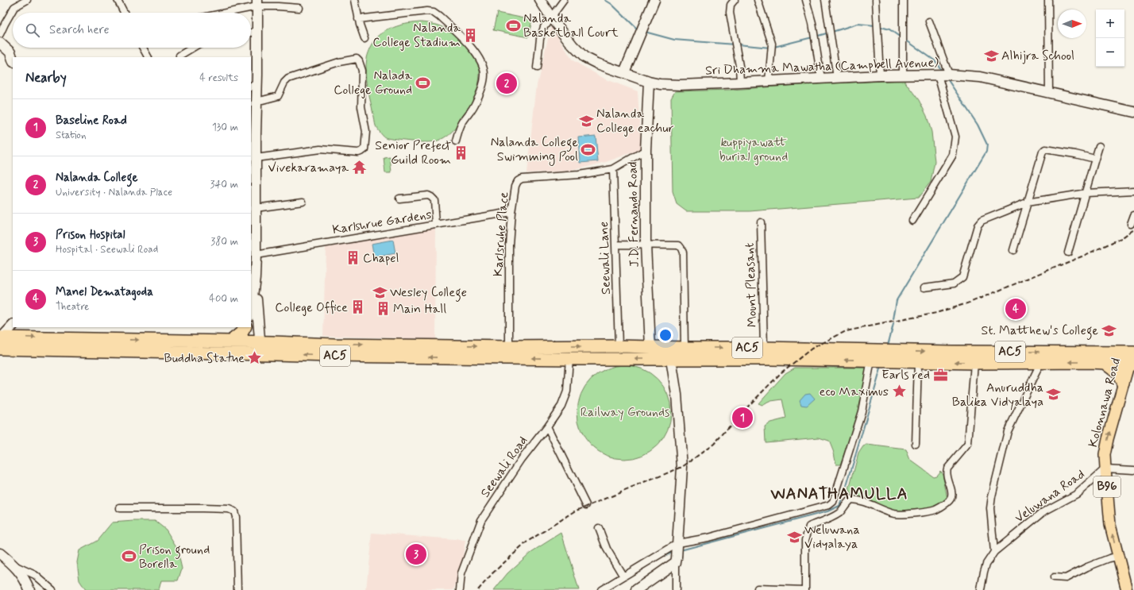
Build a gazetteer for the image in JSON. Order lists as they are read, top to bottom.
{
  "streets": {
    "highway": ["AC5"],
    "main road": [
      "Sri Dhamma Mawatha (Campbell Avenue)",
      "J.D. Fernando Road",
      "Kolonnawa Road",
      "B96"
    ],
    "street": [
      "Karlshrue Gardens",
      "Karlsruhe Place",
      "Seewali Lane",
      "Mount Pleasant",
      "Seewali Road",
      "Veluwana Road"
    ]
  },
  "crossings": [
    ["Sri Dhamma Mawatha (Campbell Avenue)", "J.D. Fernando Road"],
    ["J.D. Fernando Road", "Karlsruhe Place"],
    ["J.D. Fernando Road", "AC5"],
    ["Karlshrue Gardens", "Karlsruhe Place"],
    ["Karlsruhe Place", "Seewali Lane"],
    ["Karlsruhe Place", "AC5"],
    ["Seewali Lane", "AC5"],
    ["Mount Pleasant", "AC5"],
    ["AC5", "Kolonnawa Road"],
    ["AC5", "Seewali Road"],
    ["Kolonnawa Road", "Veluwana Road"]
  ],
  "one_way": ["Kolonnawa Road"],
  "districts": ["WANATHAMULLA"],
  "parks": ["kuppiyawatt burial ground", "Railway Grounds"],
  "places": {
    "sports": [
      "Nalanda Basketball Court",
      "Nalada College Ground",
      "Nalanda College Swimming Pool",
      "Prison ground Borella"
    ],
    "building": [
      "Nalanda College Stadium",
      "Senior Prefect Guild Room",
      "Chapel",
      "College Office",
      "Main Hall"
    ],
    "school or university": [
      "Alhijra School",
      "Nalanda College eachur",
      "Wesley College",
      "St. Matthew's College",
      "Anuruddha Balika Vidyalaya",
      "Weluwana Vidyalaya"
    ],
    "temple": ["Vivekaramaya"],
    "place": ["Buddha Statue", "eco Maximus"],
    "office": ["Earls red"]
  },
  "north": "right",
  "page": {
    "map_buttons": ["+", "−"],
    "search": "Search here",
    "heading": ["Nearby", "4 results"],
    "pins": [
      "2",
      "4",
      "1",
      "3"
    ],
    "list": [
      {
        "mark": "1",
        "name": "Baseline Road",
        "note": "Station",
        "value": "130 m"
      },
      {
        "mark": "2",
        "name": "Nalanda College",
        "note": "University · Nalanda Place",
        "value": "340 m"
      },
      {
        "mark": "3",
        "name": "Prison Hospital",
        "note": "Hospital · Seewali Road",
        "value": "380 m"
      },
      {
        "mark": "4",
        "name": "Manel Dematagoda",
        "note": "Theatre",
        "value": "400 m"
      }
    ]
  }
}
